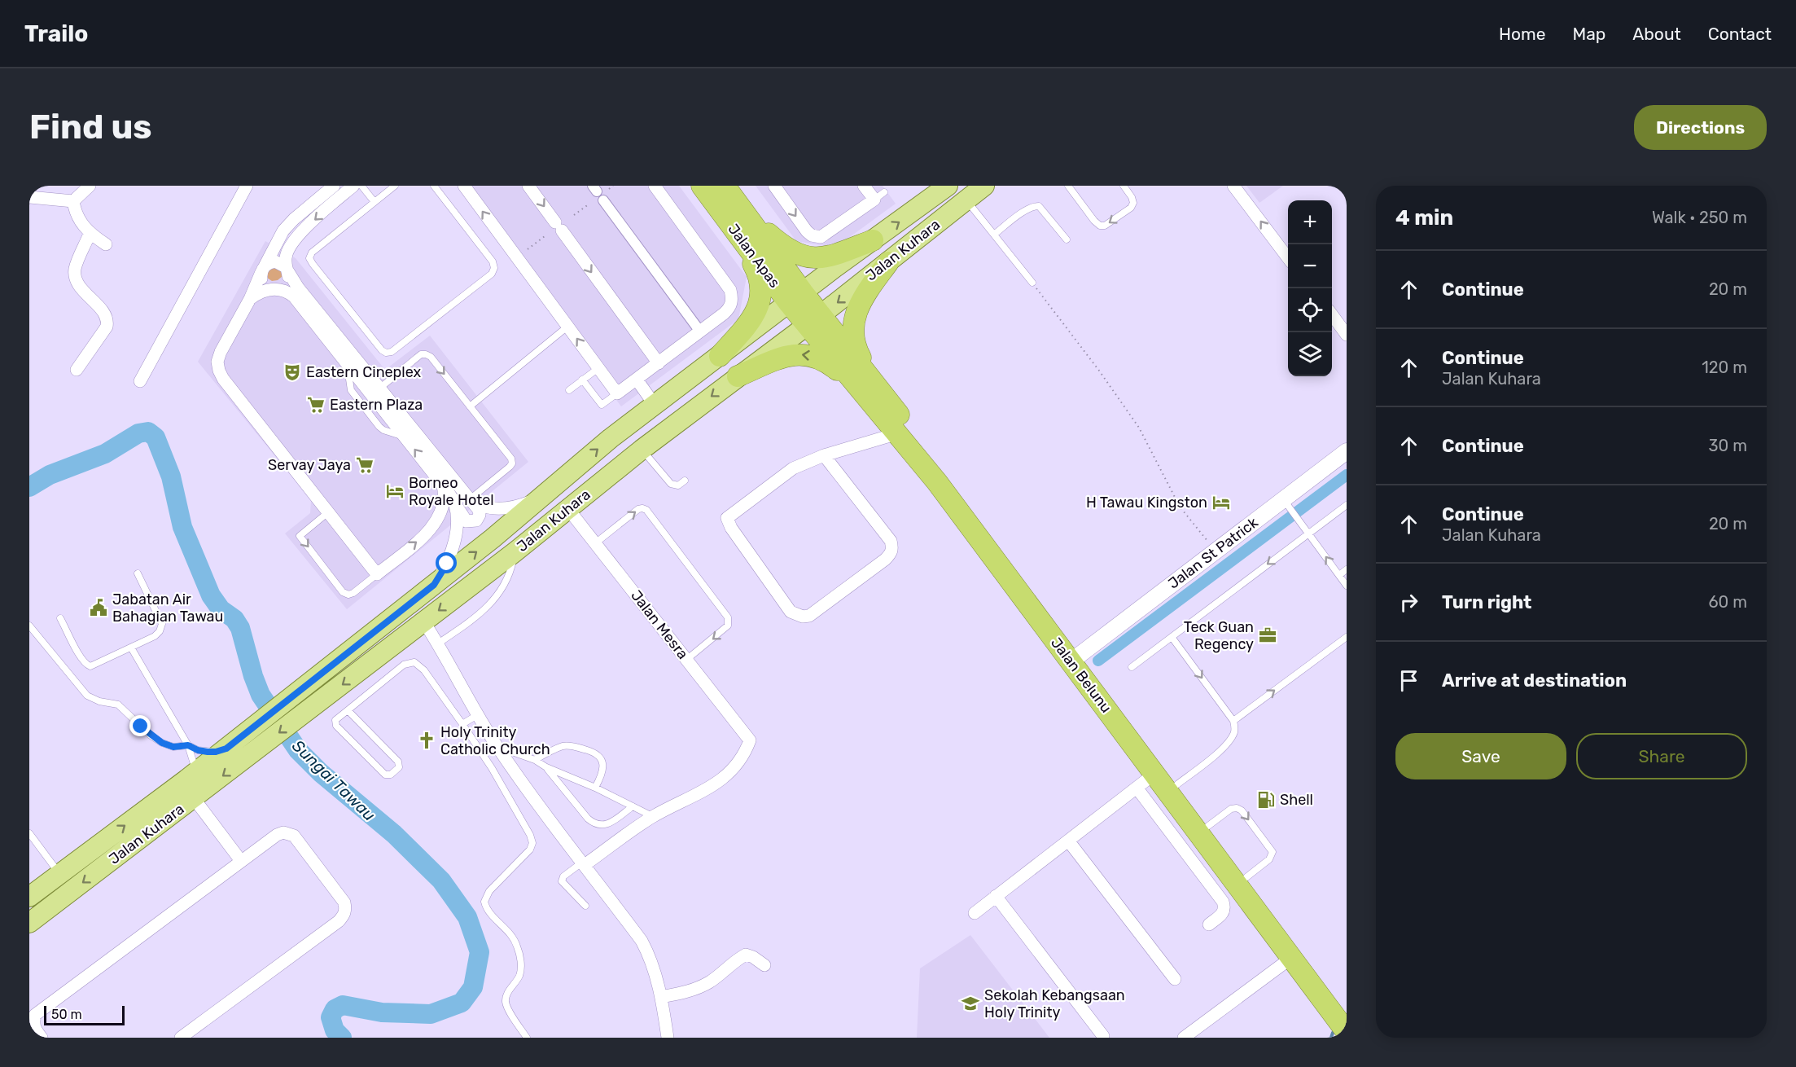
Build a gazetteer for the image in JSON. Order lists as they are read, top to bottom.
{
  "streets": {
    "highway": ["Jalan Apas", "Jalan Belunu"],
    "main road": ["Jalan Kuhara"],
    "street": ["Jalan St Patrick", "Jalan Mesra"]
  },
  "crossings": [
    ["Jalan Kuhara", "Jalan Apas"],
    ["Jalan Kuhara", "Jalan Mesra"],
    ["Jalan Kuhara", "Jalan Belunu"],
    ["Jalan Apas", "Jalan Belunu"],
    ["Jalan St Patrick", "Jalan Belunu"]
  ],
  "water": ["Sungai Tawau"],
  "places": {
    "theatre": ["Eastern Cineplex"],
    "supermarket": ["Eastern Plaza", "Servay Jaya"],
    "hotel": ["Borneo Royale Hotel", "H Tawau Kingston"],
    "public building": ["Jabatan Air Bahagian Tawau"],
    "office": ["Teck Guan Regency"],
    "church": ["Holy Trinity Catholic Church"],
    "fuel station": ["Shell"],
    "school or university": ["Sekolah Kebangsaan Holy Trinity"]
  },
  "scale_bar": "50 m",
  "page": {
    "header": "Trailo",
    "nav": [
      "Home",
      "Map",
      "About",
      "Contact"
    ],
    "buttons": [
      "Directions",
      ["Save", "Share"]
    ],
    "title": "Find us",
    "heading": ["4 min", "Walk · 250 m"],
    "map_buttons": ["+", "−"],
    "list": [
      ["Continue", "20 m"],
      ["Continue", "Jalan Kuhara", "120 m"],
      ["Continue", "30 m"],
      ["Continue", "Jalan Kuhara", "20 m"],
      ["Turn right", "60 m"],
      "Arrive at destination"
    ],
    "scale": "50 m"
  }
}
